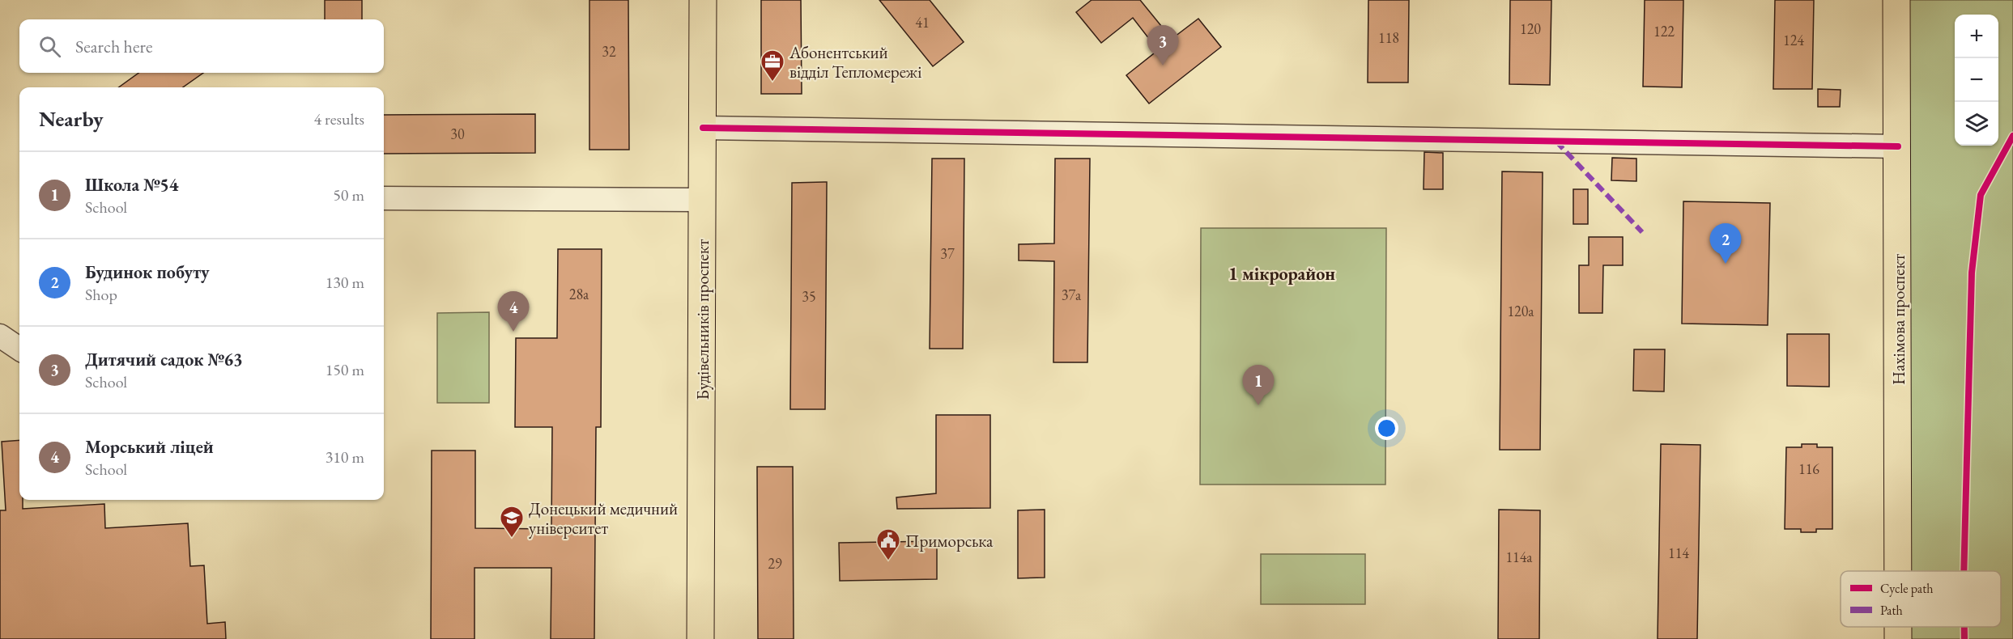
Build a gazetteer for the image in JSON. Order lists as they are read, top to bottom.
{
  "streets": {
    "main road": ["Будівельників проспект", "Нахімова проспект"]
  },
  "districts": ["1 мікрорайон"],
  "places": {
    "office": ["Абонентський відділ Тепломережі"],
    "school or university": ["Донецький медичний університет"],
    "public building": ["Приморська"]
  },
  "house_numbers": [
    "41",
    "120",
    "122",
    "118",
    "124",
    "32",
    "30",
    "37",
    "28а",
    "37а",
    "35",
    "120а",
    "116",
    "114",
    "114а",
    "29"
  ],
  "legend": ["Cycle path", "Path"],
  "page": {
    "map_buttons": ["+", "−"],
    "search": "Search here",
    "pins": [
      "3",
      "2",
      "4",
      "1"
    ],
    "heading": ["Nearby", "4 results"],
    "list": [
      {
        "mark": "1",
        "name": "Школа №54",
        "note": "School",
        "value": "50 m"
      },
      {
        "mark": "2",
        "name": "Будинок побуту",
        "note": "Shop",
        "value": "130 m"
      },
      {
        "mark": "3",
        "name": "Дитячий садок №63",
        "note": "School",
        "value": "150 m"
      },
      {
        "mark": "4",
        "name": "Морський ліцей",
        "note": "School",
        "value": "310 m"
      }
    ]
  }
}
